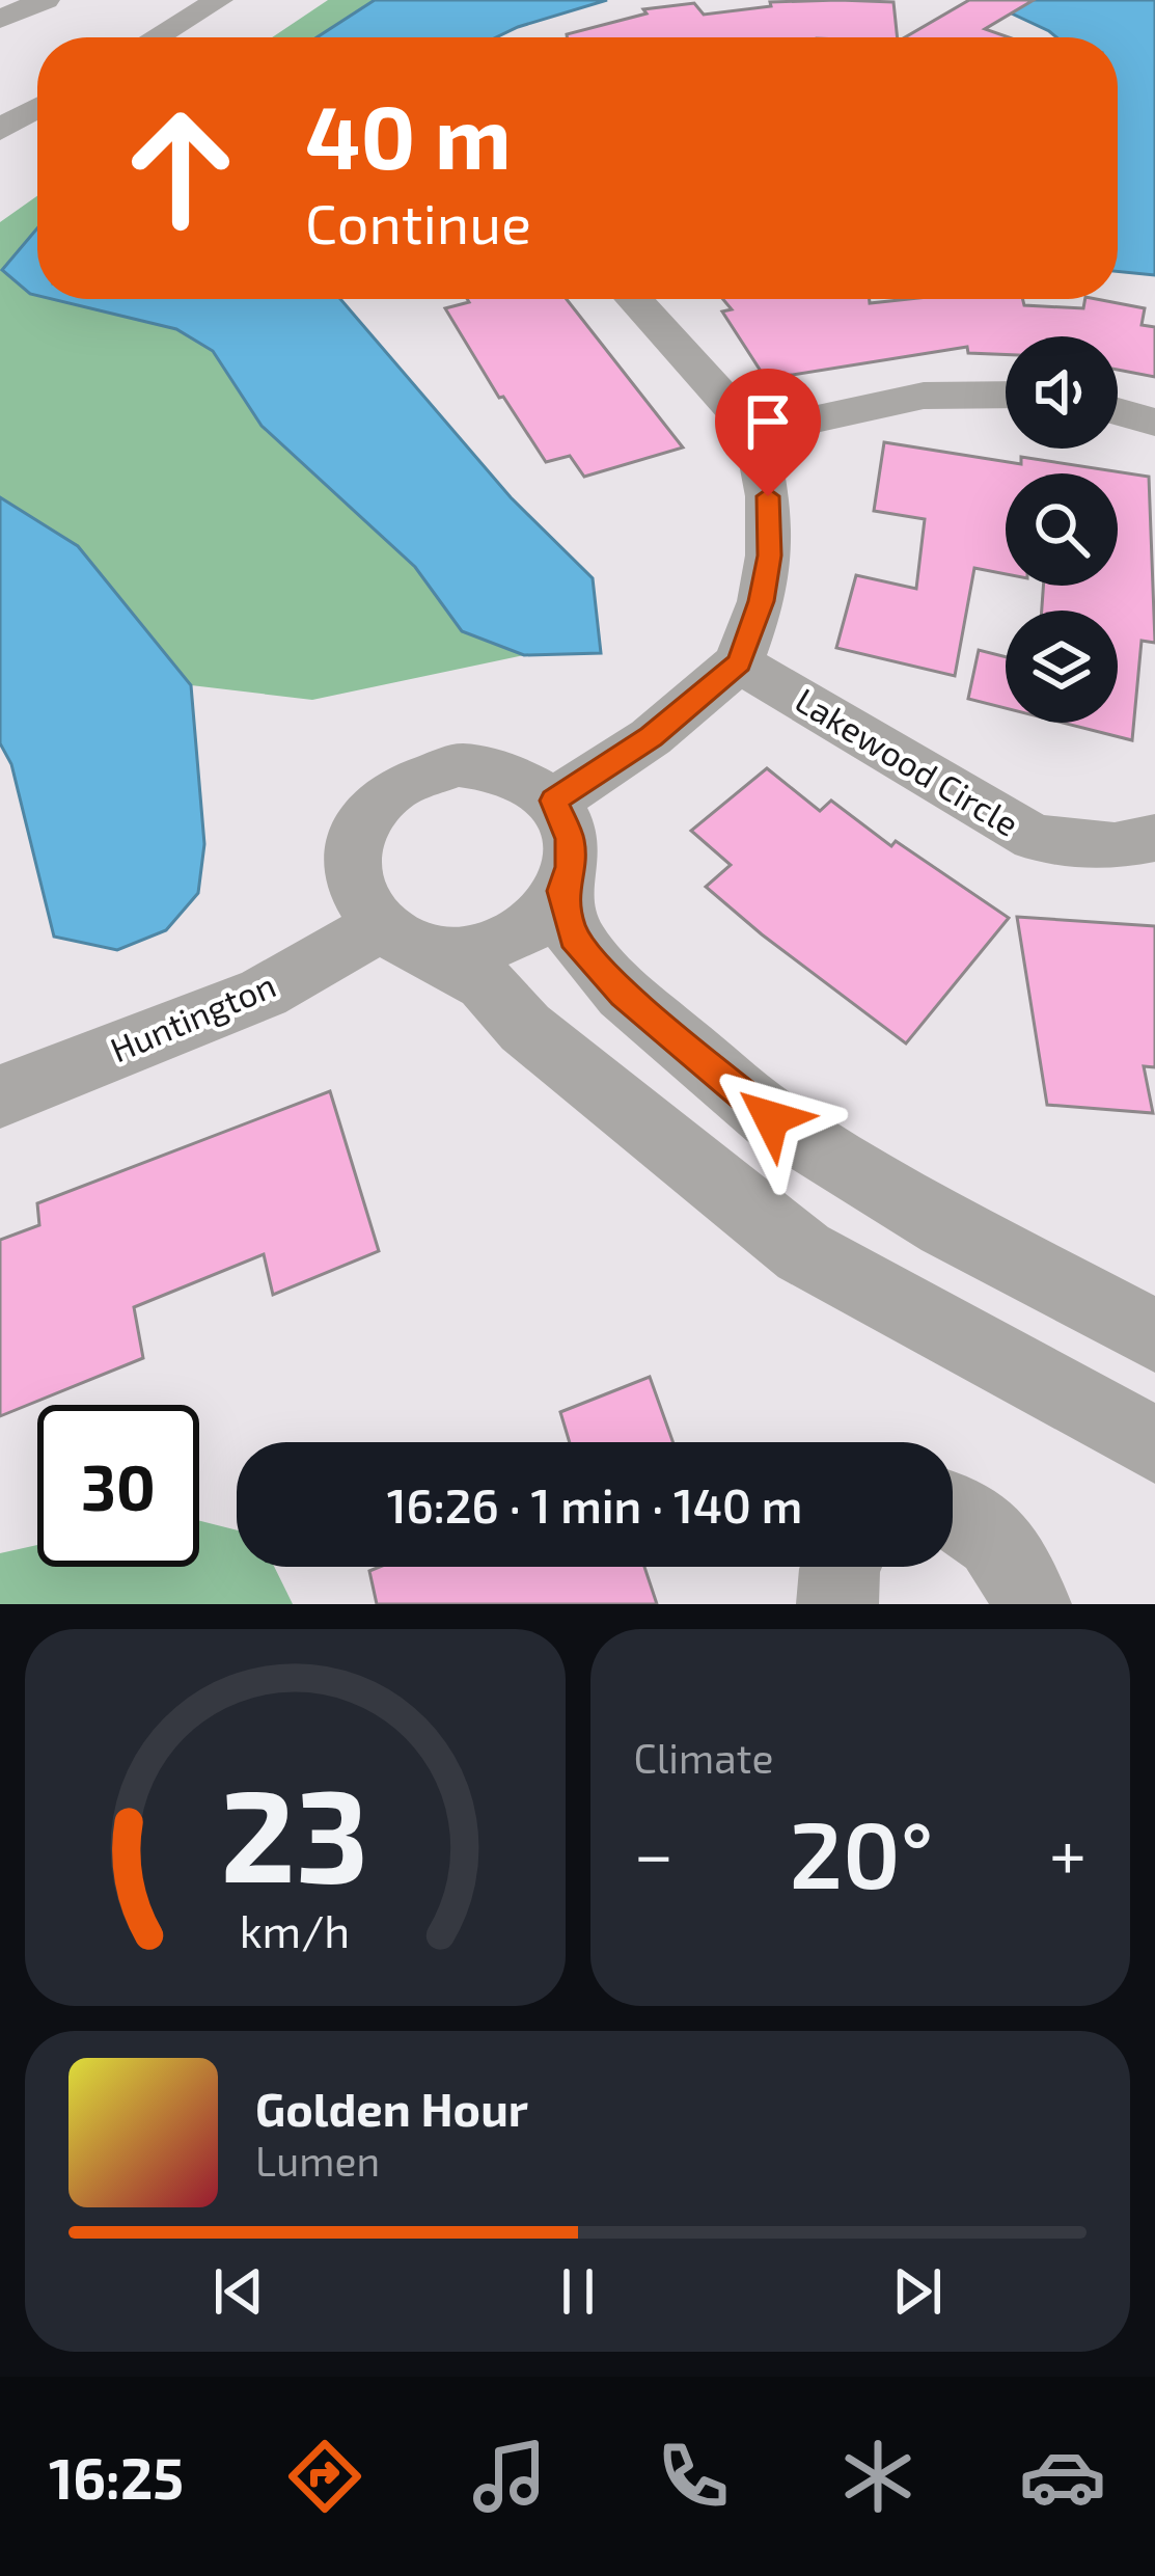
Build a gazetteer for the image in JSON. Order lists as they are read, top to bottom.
{
  "streets": {
    "street": ["Lakewood Circle", "Huntington"]
  },
  "page": {
    "turn": ["40 m", "Continue"],
    "limit": "30",
    "trip": "16:26 · 1 min · 140 m",
    "tile": "Climate",
    "heat": ["−", "20°", "+"],
    "song": ["Golden Hour", "Lumen"],
    "tabs": "16:25",
    "gauge": ["23", "km/h"]
  }
}
